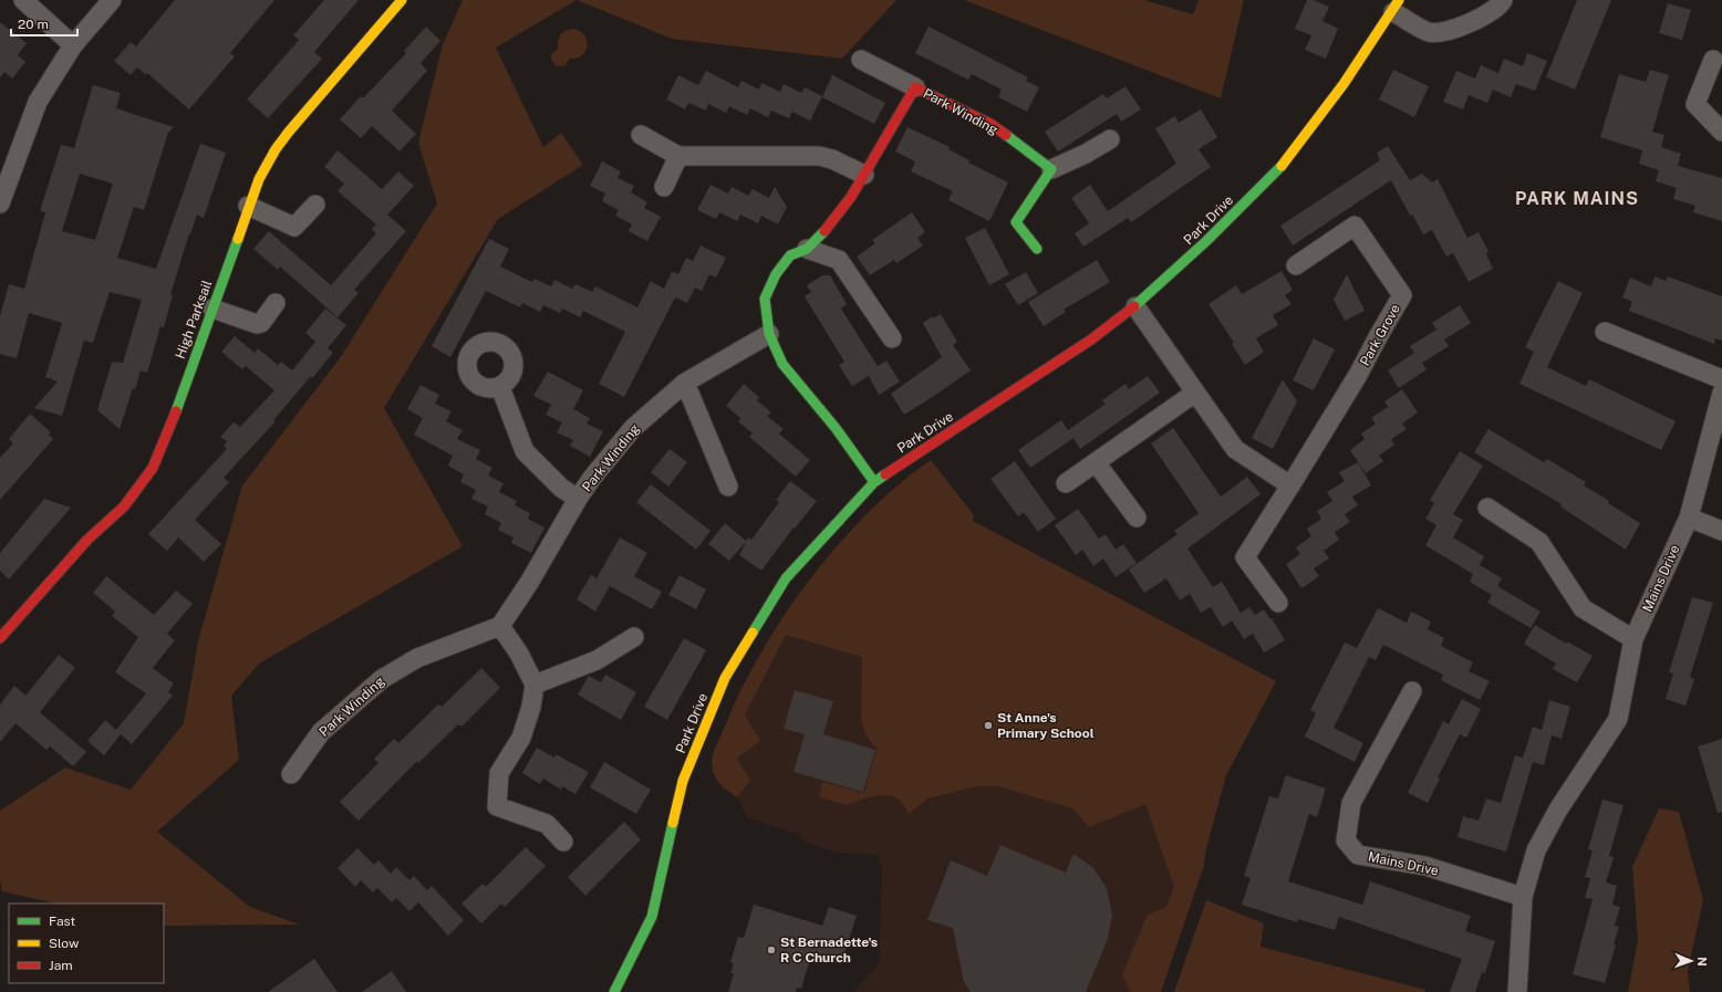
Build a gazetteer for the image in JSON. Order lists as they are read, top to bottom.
{
  "streets": {
    "street": [
      "Park Winding",
      "Park Drive",
      "High Parksail",
      "Park Grove",
      "Mains Drive"
    ]
  },
  "crossings": [
    ["Park Winding", "Park Drive"]
  ],
  "districts": ["PARK MAINS"],
  "places": ["St Anne's Primary School", "St Bernadette's R C Church"],
  "legend": ["Fast", "Slow", "Jam"],
  "scale_bar": "20 m",
  "north": "right"
}
